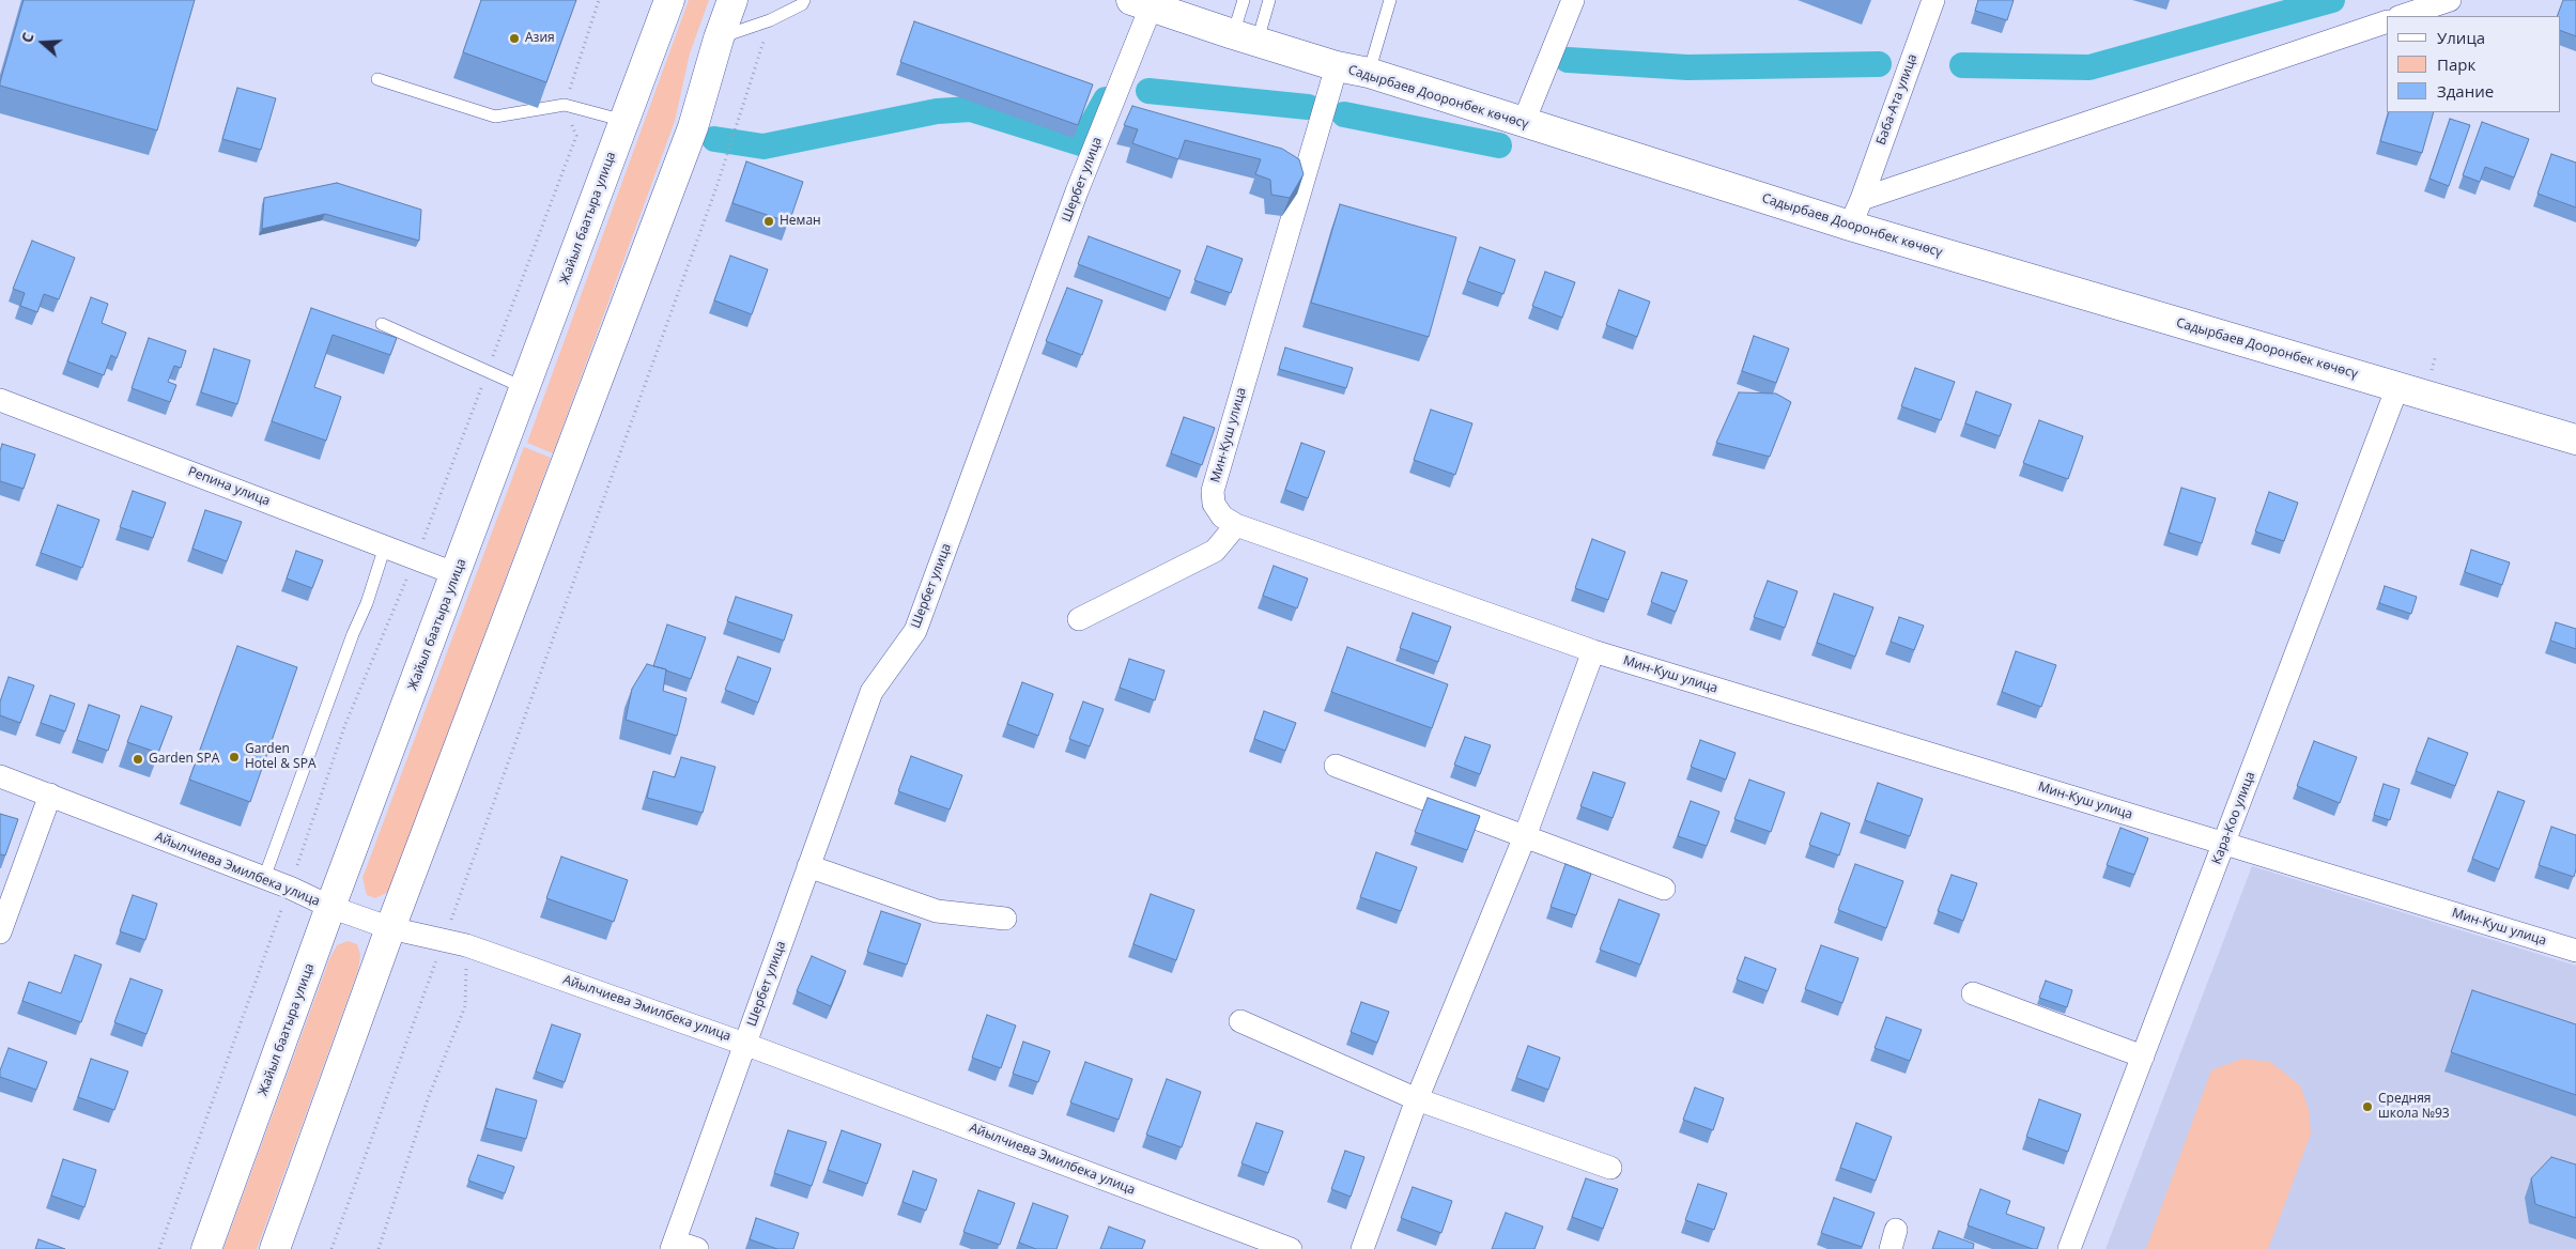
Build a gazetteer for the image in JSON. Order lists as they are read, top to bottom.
{
  "streets": {
    "main road": ["Садырбаев Дооронбек көчөсү", "Жайыл баатыра улица"],
    "street": [
      "Баба-Ата улица",
      "Шербет улица",
      "Мин-Куш улица",
      "Репина улица",
      "Кара-Коо улица",
      "Айылчиева Эмилбека улица"
    ]
  },
  "crossings": [
    ["Садырбаев Дооронбек көчөсү", "Баба-Ата улица"],
    ["Садырбаев Дооронбек көчөсү", "Шербет улица"],
    ["Садырбаев Дооронбек көчөсү", "Мин-Куш улица"],
    ["Садырбаев Дооронбек көчөсү", "Кара-Коо улица"],
    ["Шербет улица", "Айылчиева Эмилбека улица"],
    ["Жайыл баатыра улица", "Репина улица"],
    ["Жайыл баатыра улица", "Айылчиева Эмилбека улица"],
    ["Мин-Куш улица", "Кара-Коо улица"]
  ],
  "places": [
    "Азия",
    "Неман",
    "Garden Hotel & SPA",
    "Garden SPA",
    "Средняя школа №93"
  ],
  "legend": ["Улица", "Парк", "Здание"],
  "north": "left"
}
